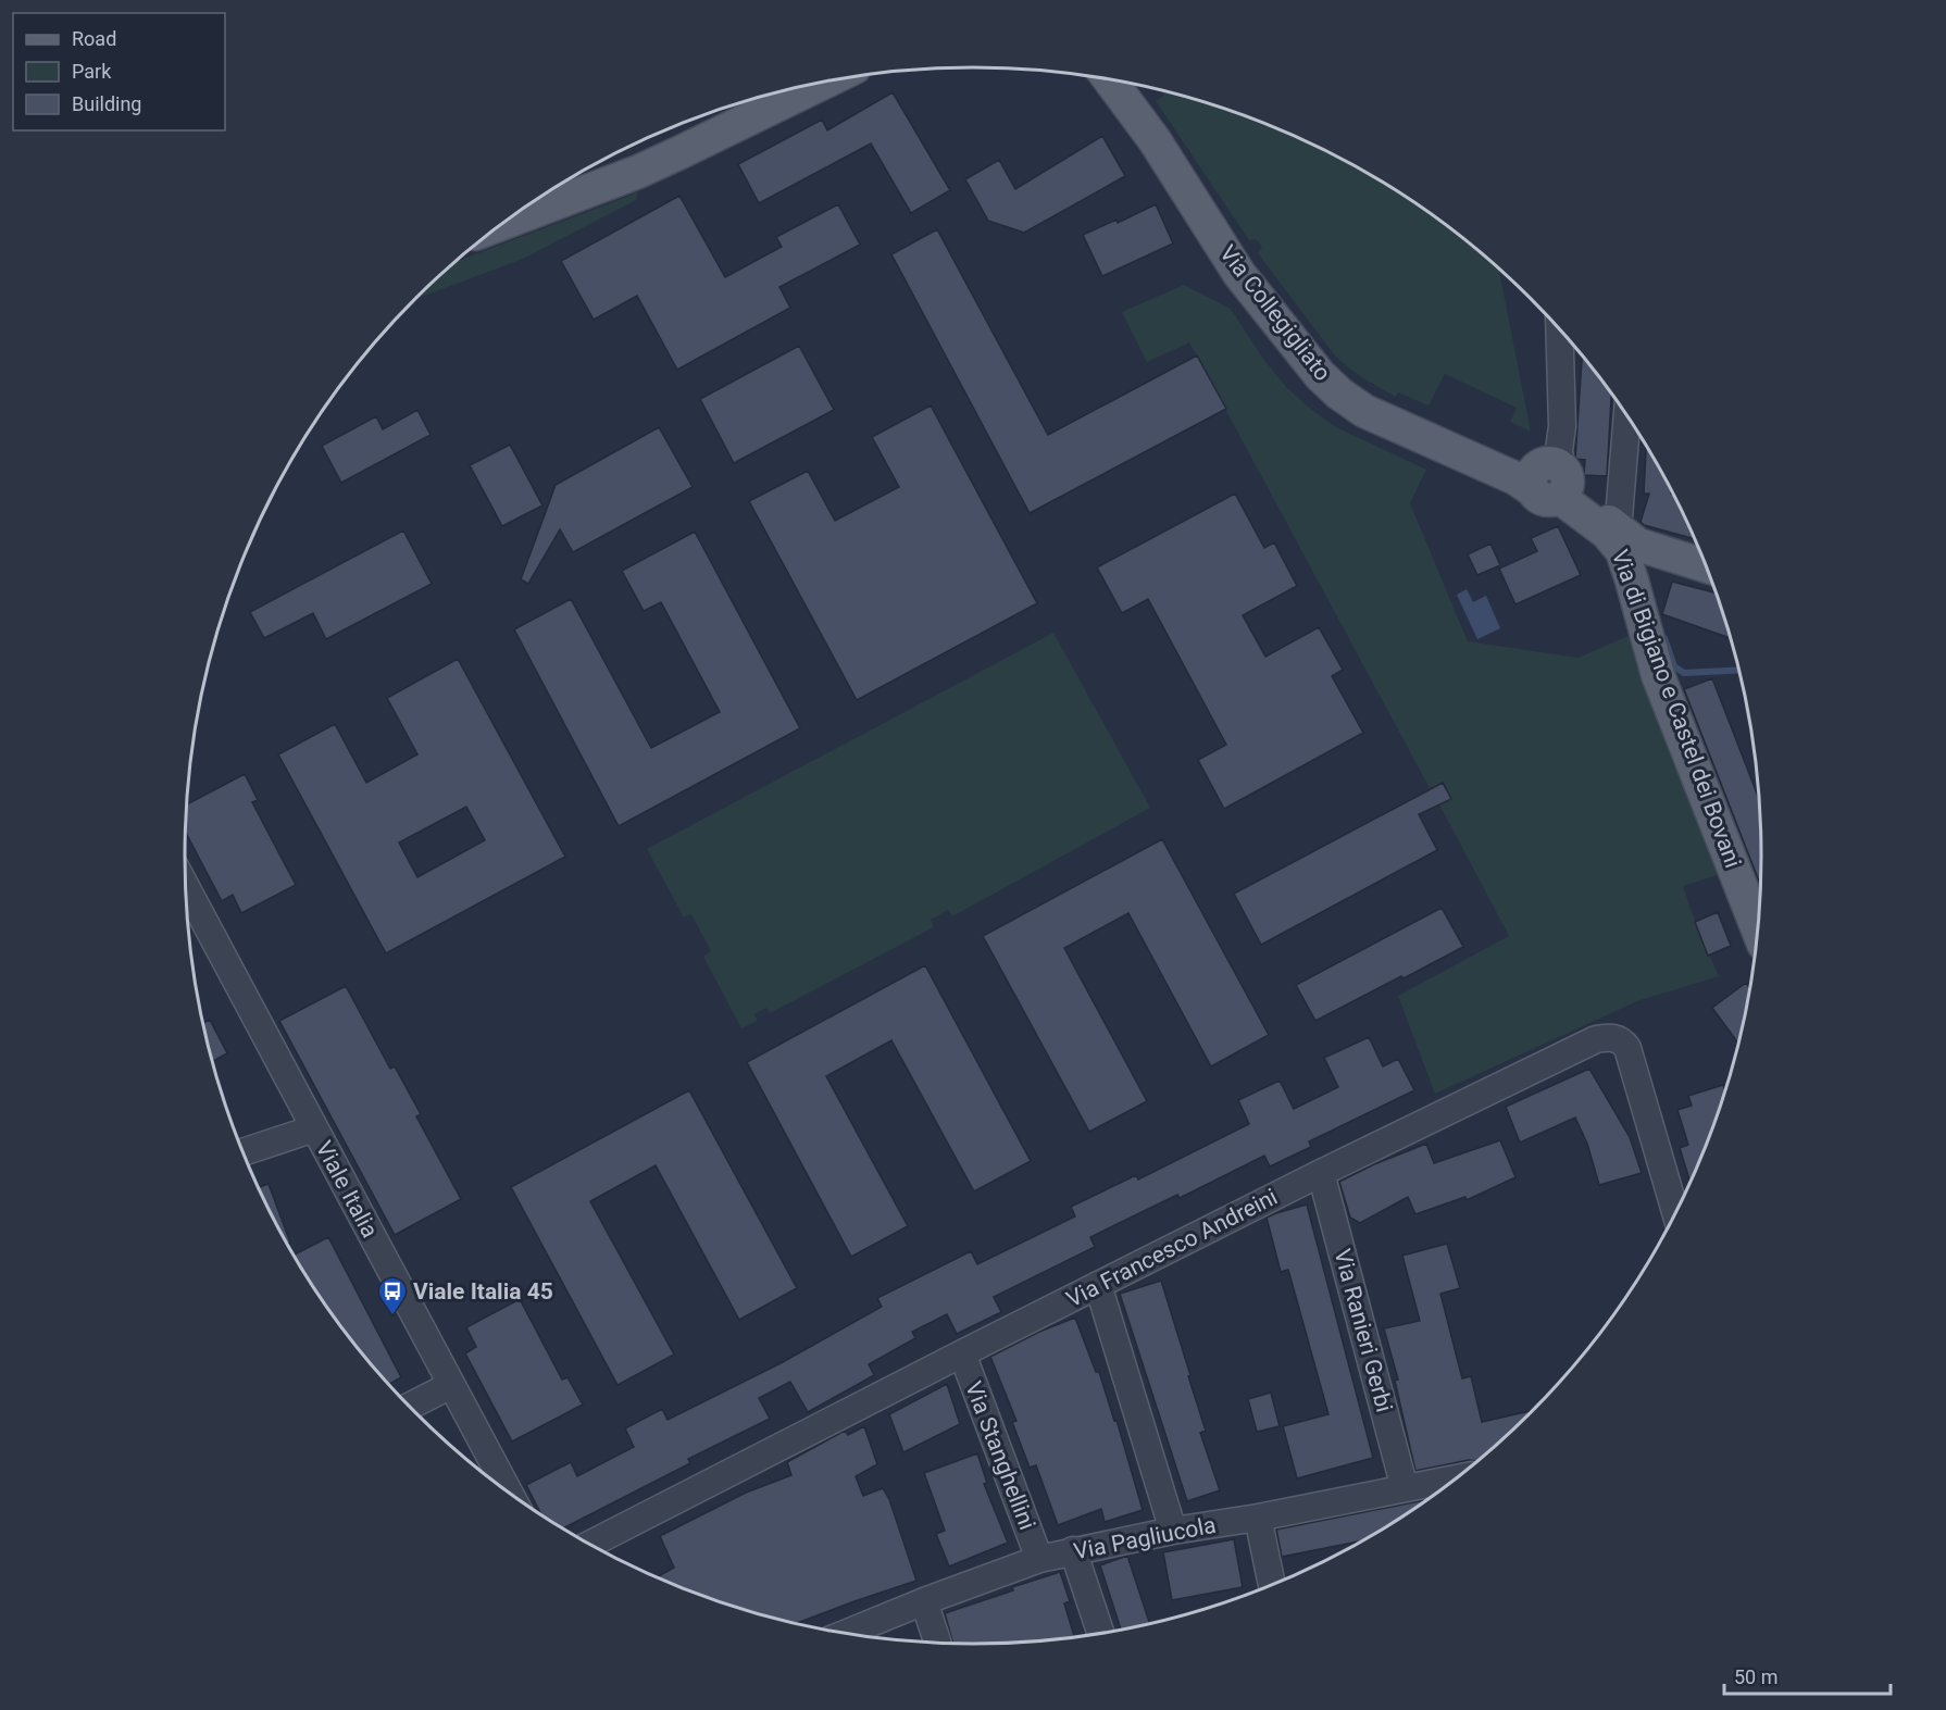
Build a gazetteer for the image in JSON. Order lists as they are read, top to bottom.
{
  "streets": {
    "main road": ["Via Collegigliato", "Via di Bigiano e Castel dei Bovani"],
    "street": [
      "Viale Italia",
      "Via Francesco Andreini",
      "Via Ranieri Gerbi",
      "Via Stanghellini",
      "Via Pagliucola"
    ]
  },
  "crossings": [
    ["Via Collegigliato", "Via di Bigiano e Castel dei Bovani"],
    ["Via Francesco Andreini", "Via Ranieri Gerbi"],
    ["Via Francesco Andreini", "Via Stanghellini"],
    ["Via Ranieri Gerbi", "Via Pagliucola"],
    ["Via Stanghellini", "Via Pagliucola"]
  ],
  "places": {
    "bus stop": ["Viale Italia 45"]
  },
  "legend": ["Road", "Park", "Building"],
  "scale_bar": "50 m"
}
